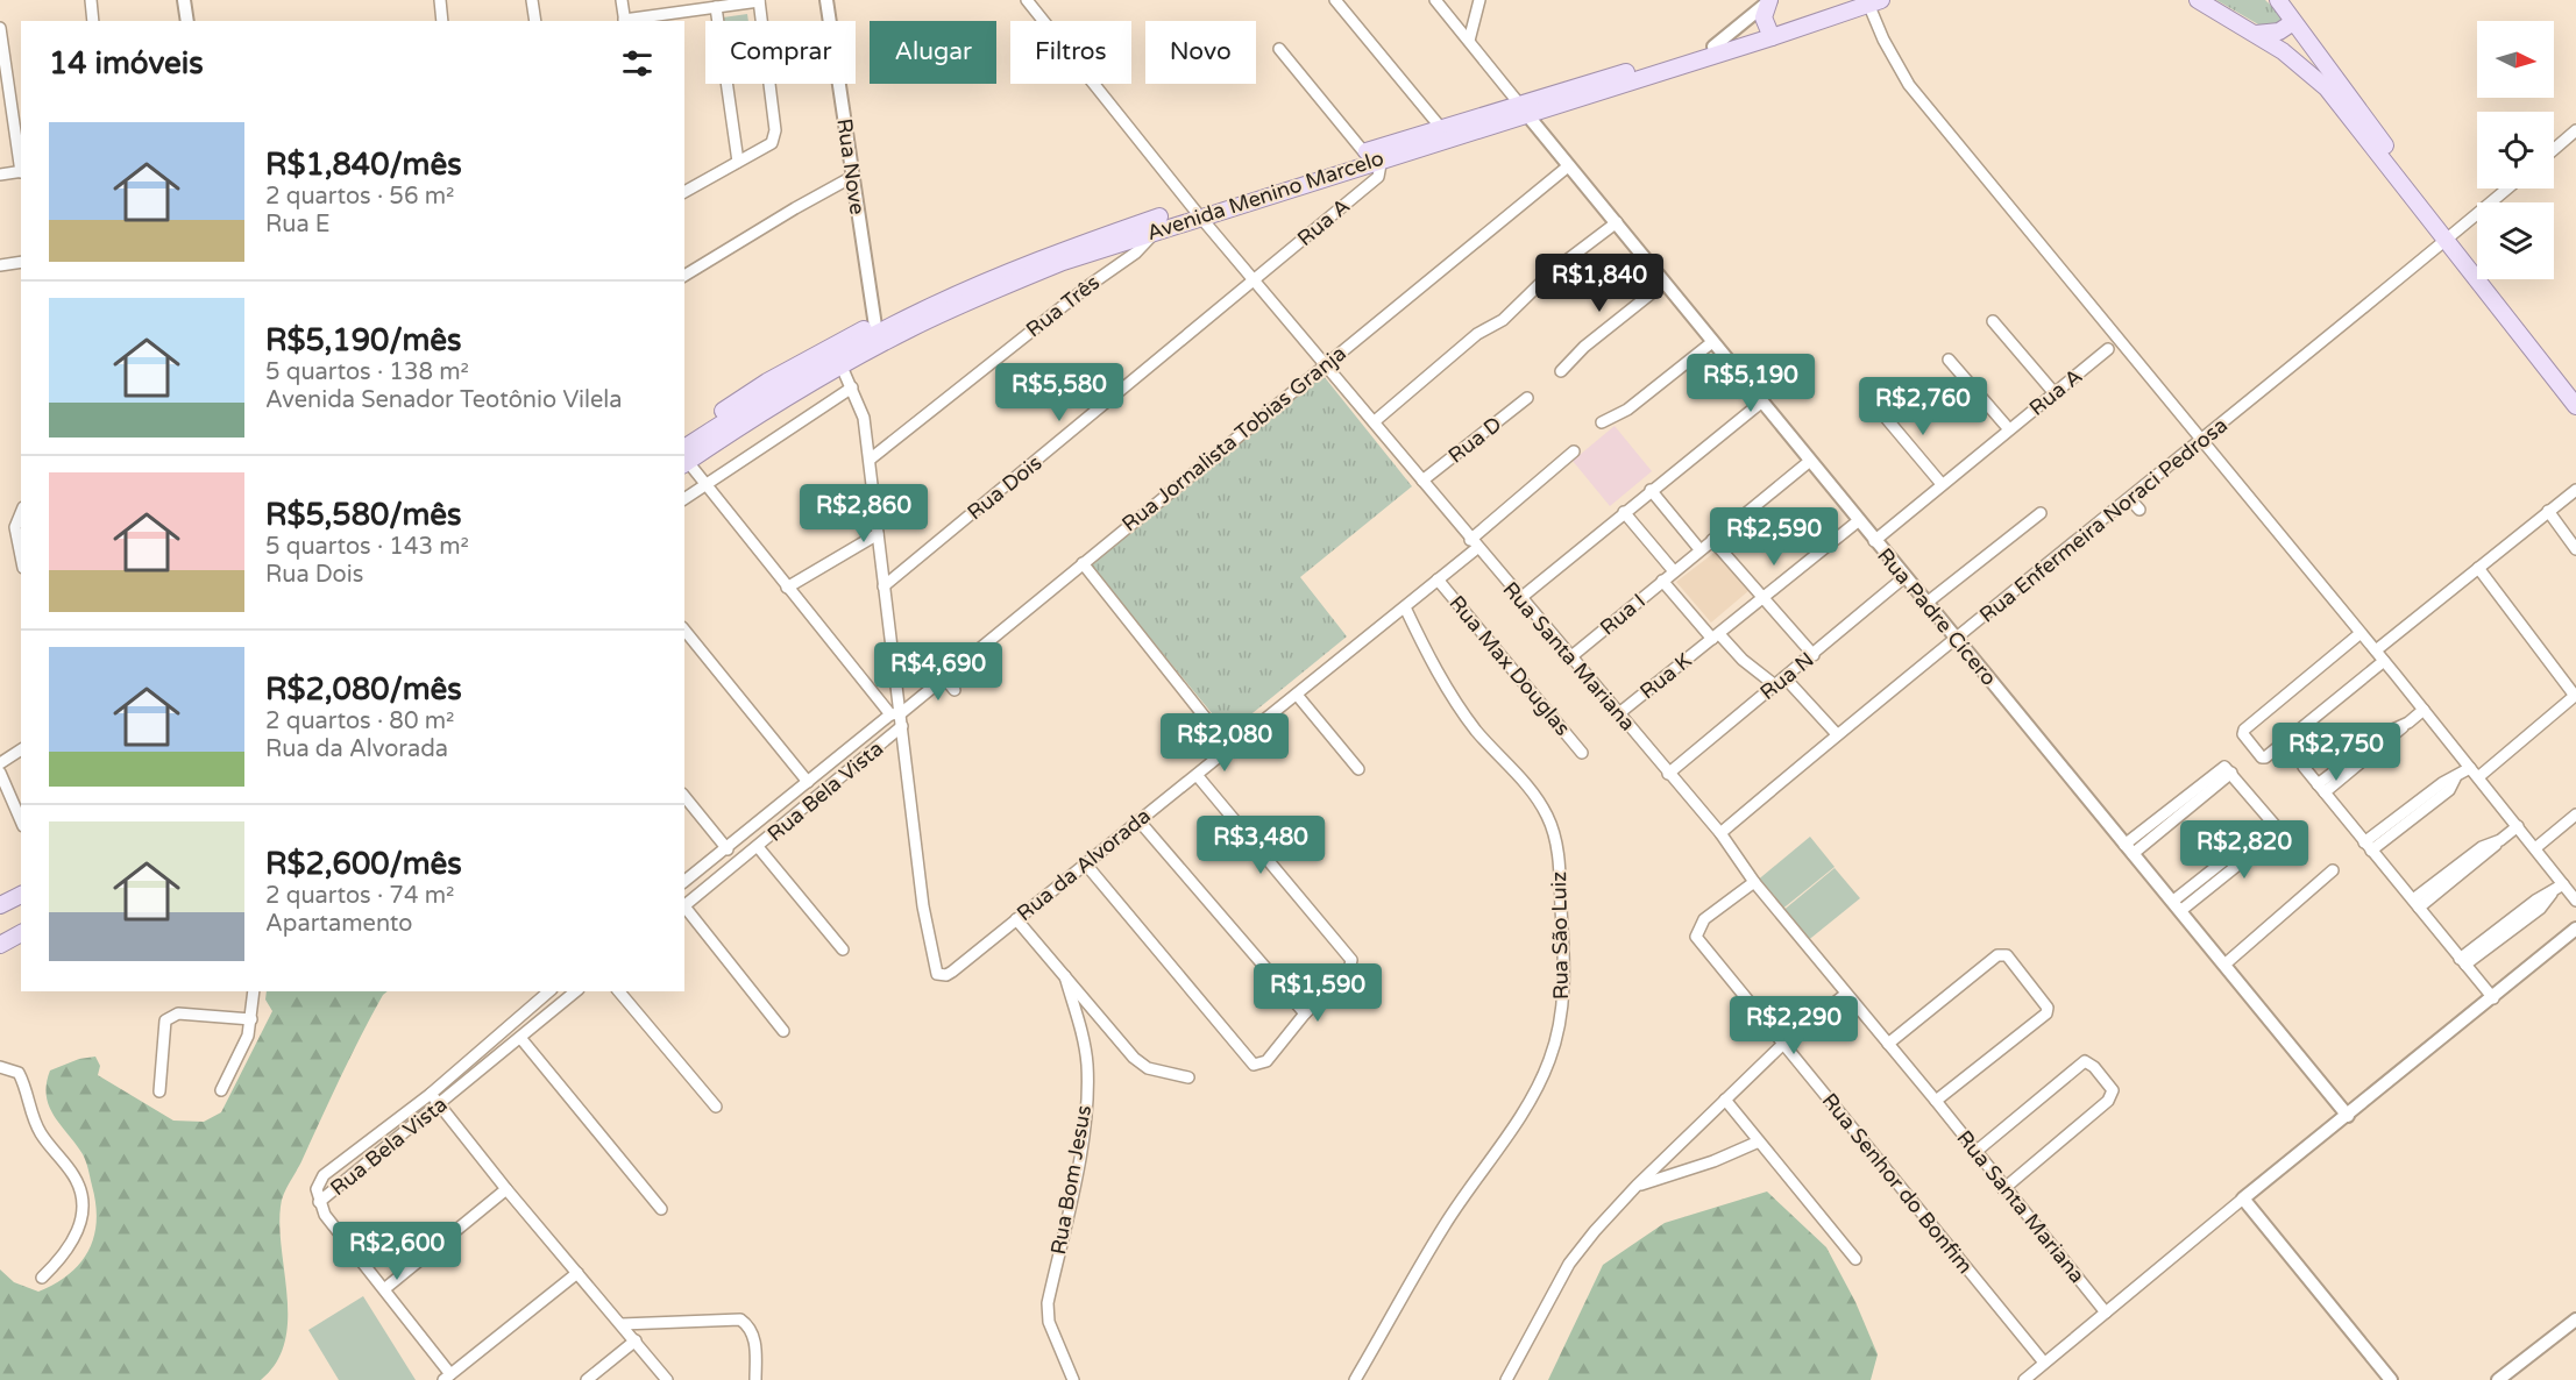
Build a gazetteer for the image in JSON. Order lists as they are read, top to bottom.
{
  "streets": {
    "main road": ["Avenida Menino Marcelo"],
    "street": [
      "Rua Nove",
      "Rua A",
      "Rua Três",
      "Rua Jornalista Tobias Granja",
      "Rua D",
      "Rua Dois",
      "Rua Enfermeira Noraci Pedrosa",
      "Rua I",
      "Rua Padre Cícero",
      "Rua Santa Mariana",
      "Rua Max Douglas",
      "Rua K",
      "Rua N",
      "Rua Bela Vista",
      "Rua da Alvorada",
      "Rua São Luiz",
      "Rua Bom Jesus",
      "Rua Senhor do Bonfim"
    ]
  },
  "crossings": [
    ["Rua Nove", "Avenida Menino Marcelo"],
    ["Avenida Menino Marcelo", "Rua A"],
    ["Avenida Menino Marcelo", "Rua Três"],
    ["Avenida Menino Marcelo", "Rua Padre Cícero"],
    ["Avenida Menino Marcelo", "Rua Santa Mariana"],
    ["Rua A", "Rua Dois"],
    ["Rua A", "Rua Padre Cícero"],
    ["Rua A", "Rua Santa Mariana"],
    ["Rua Jornalista Tobias Granja", "Rua Padre Cícero"],
    ["Rua Jornalista Tobias Granja", "Rua Santa Mariana"],
    ["Rua Jornalista Tobias Granja", "Rua Bela Vista"],
    ["Rua D", "Rua Santa Mariana"],
    ["Rua Dois", "Rua Santa Mariana"],
    ["Rua Enfermeira Noraci Pedrosa", "Rua Padre Cícero"],
    ["Rua Enfermeira Noraci Pedrosa", "Rua Santa Mariana"],
    ["Rua I", "Rua Padre Cícero"],
    ["Rua I", "Rua Santa Mariana"],
    ["Rua Padre Cícero", "Rua K"],
    ["Rua Padre Cícero", "Rua N"],
    ["Rua Santa Mariana", "Rua K"],
    ["Rua Santa Mariana", "Rua N"],
    ["Rua Santa Mariana", "Rua da Alvorada"],
    ["Rua Santa Mariana", "Rua Senhor do Bonfim"],
    ["Rua Max Douglas", "Rua da Alvorada"],
    ["Rua da Alvorada", "Rua São Luiz"]
  ],
  "north": "right",
  "page": {
    "chip": [
      "Comprar",
      "Alugar",
      "Filtros",
      "Novo"
    ],
    "heading": "14 imóveis",
    "list": [
      {
        "name": "R$1,840/mês",
        "note": "2 quartos · 56 m² · Rua E"
      },
      {
        "name": "R$5,190/mês",
        "note": "5 quartos · 138 m² · Avenida Senador Teotônio Vilela"
      },
      {
        "name": "R$5,580/mês",
        "note": "5 quartos · 143 m² · Rua Dois"
      },
      {
        "name": "R$2,080/mês",
        "note": "2 quartos · 80 m² · Rua da Alvorada"
      },
      {
        "name": "R$2,600/mês",
        "note": "2 quartos · 74 m² · Apartamento"
      }
    ],
    "price": [
      "R$1,840",
      "R$5,190",
      "R$5,580",
      "R$2,760",
      "R$2,860",
      "R$2,590",
      "R$4,690",
      "R$2,080",
      "R$2,750",
      "R$3,480",
      "R$2,820",
      "R$1,590",
      "R$2,290",
      "R$2,600"
    ]
  }
}
